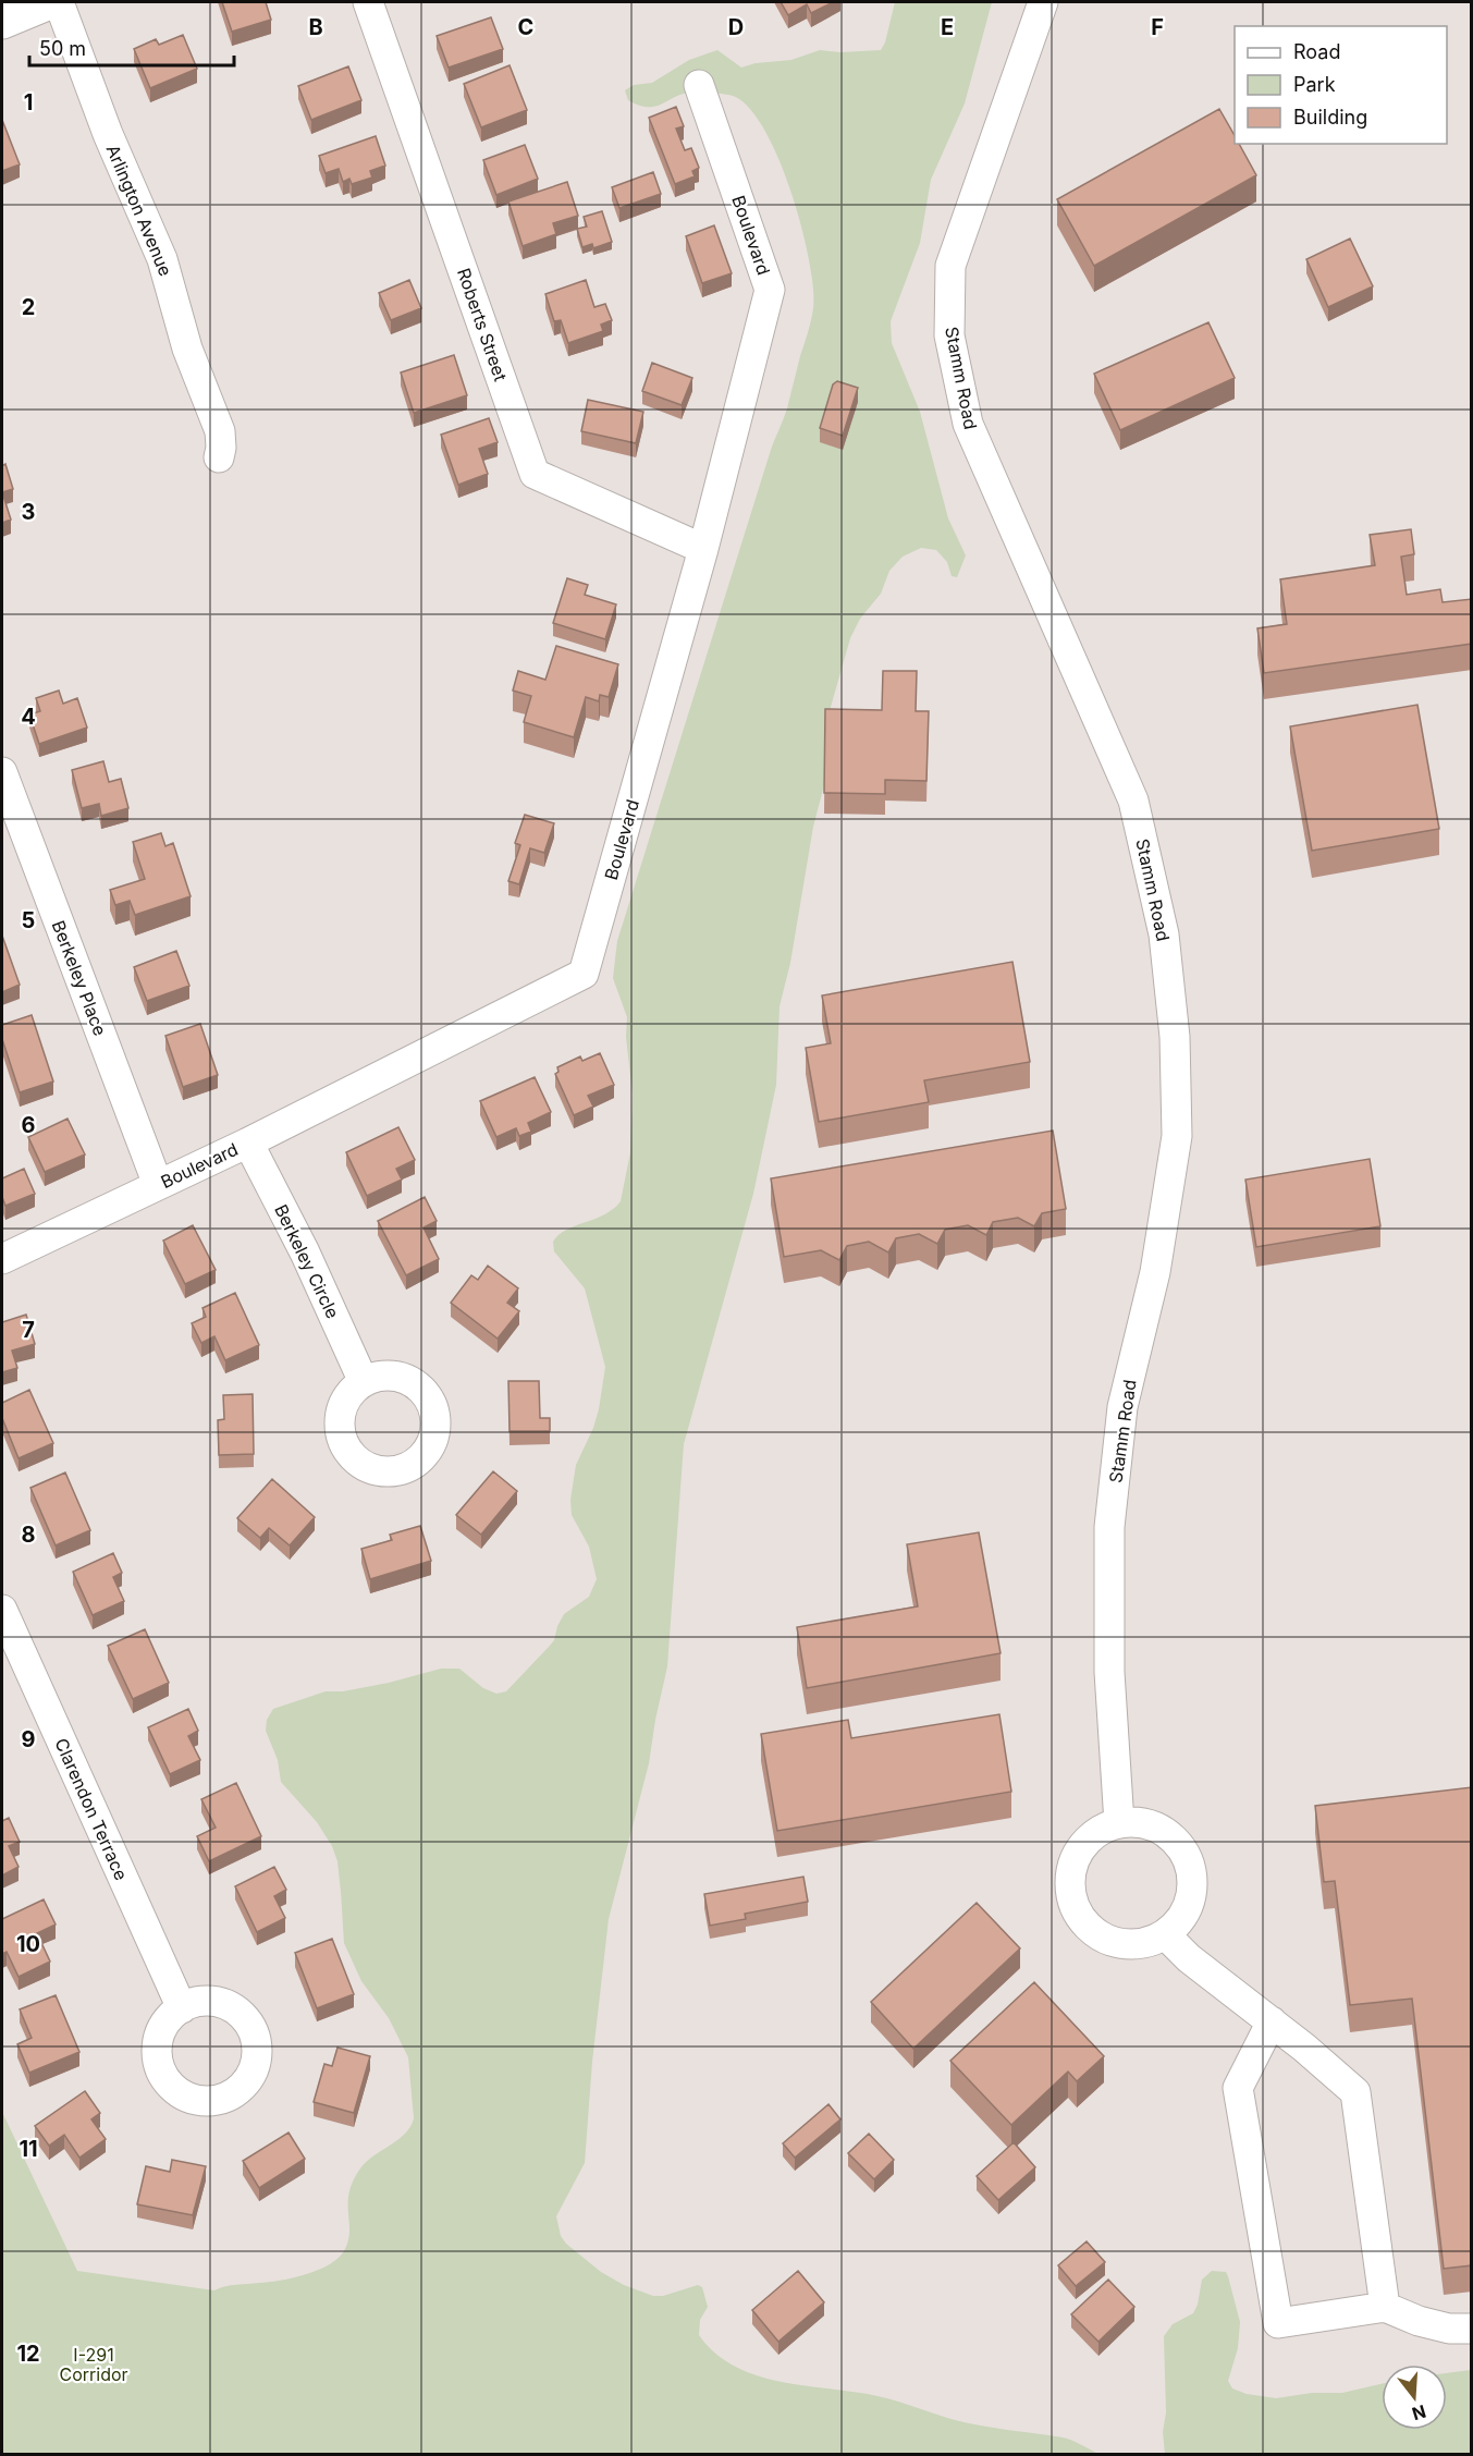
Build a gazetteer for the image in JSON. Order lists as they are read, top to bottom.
{
  "streets": {
    "street": [
      "Arlington Avenue",
      "Boulevard",
      "Roberts Street",
      "Stamm Road",
      "Berkeley Place",
      "Berkeley Circle",
      "Clarendon Terrace"
    ]
  },
  "crossings": [
    ["Boulevard", "Roberts Street"],
    ["Boulevard", "Berkeley Place"],
    ["Boulevard", "Berkeley Circle"]
  ],
  "parks": ["I-291 Corridor"],
  "legend": ["Road", "Park", "Building"],
  "scale_bar": "50 m",
  "north": "bottom",
  "grid": {
    "columns": [
      "B",
      "C",
      "D",
      "E",
      "F"
    ],
    "rows": [
      "1",
      "2",
      "3",
      "4",
      "5",
      "6",
      "7",
      "8",
      "9",
      "10",
      "11",
      "12"
    ]
  }
}
